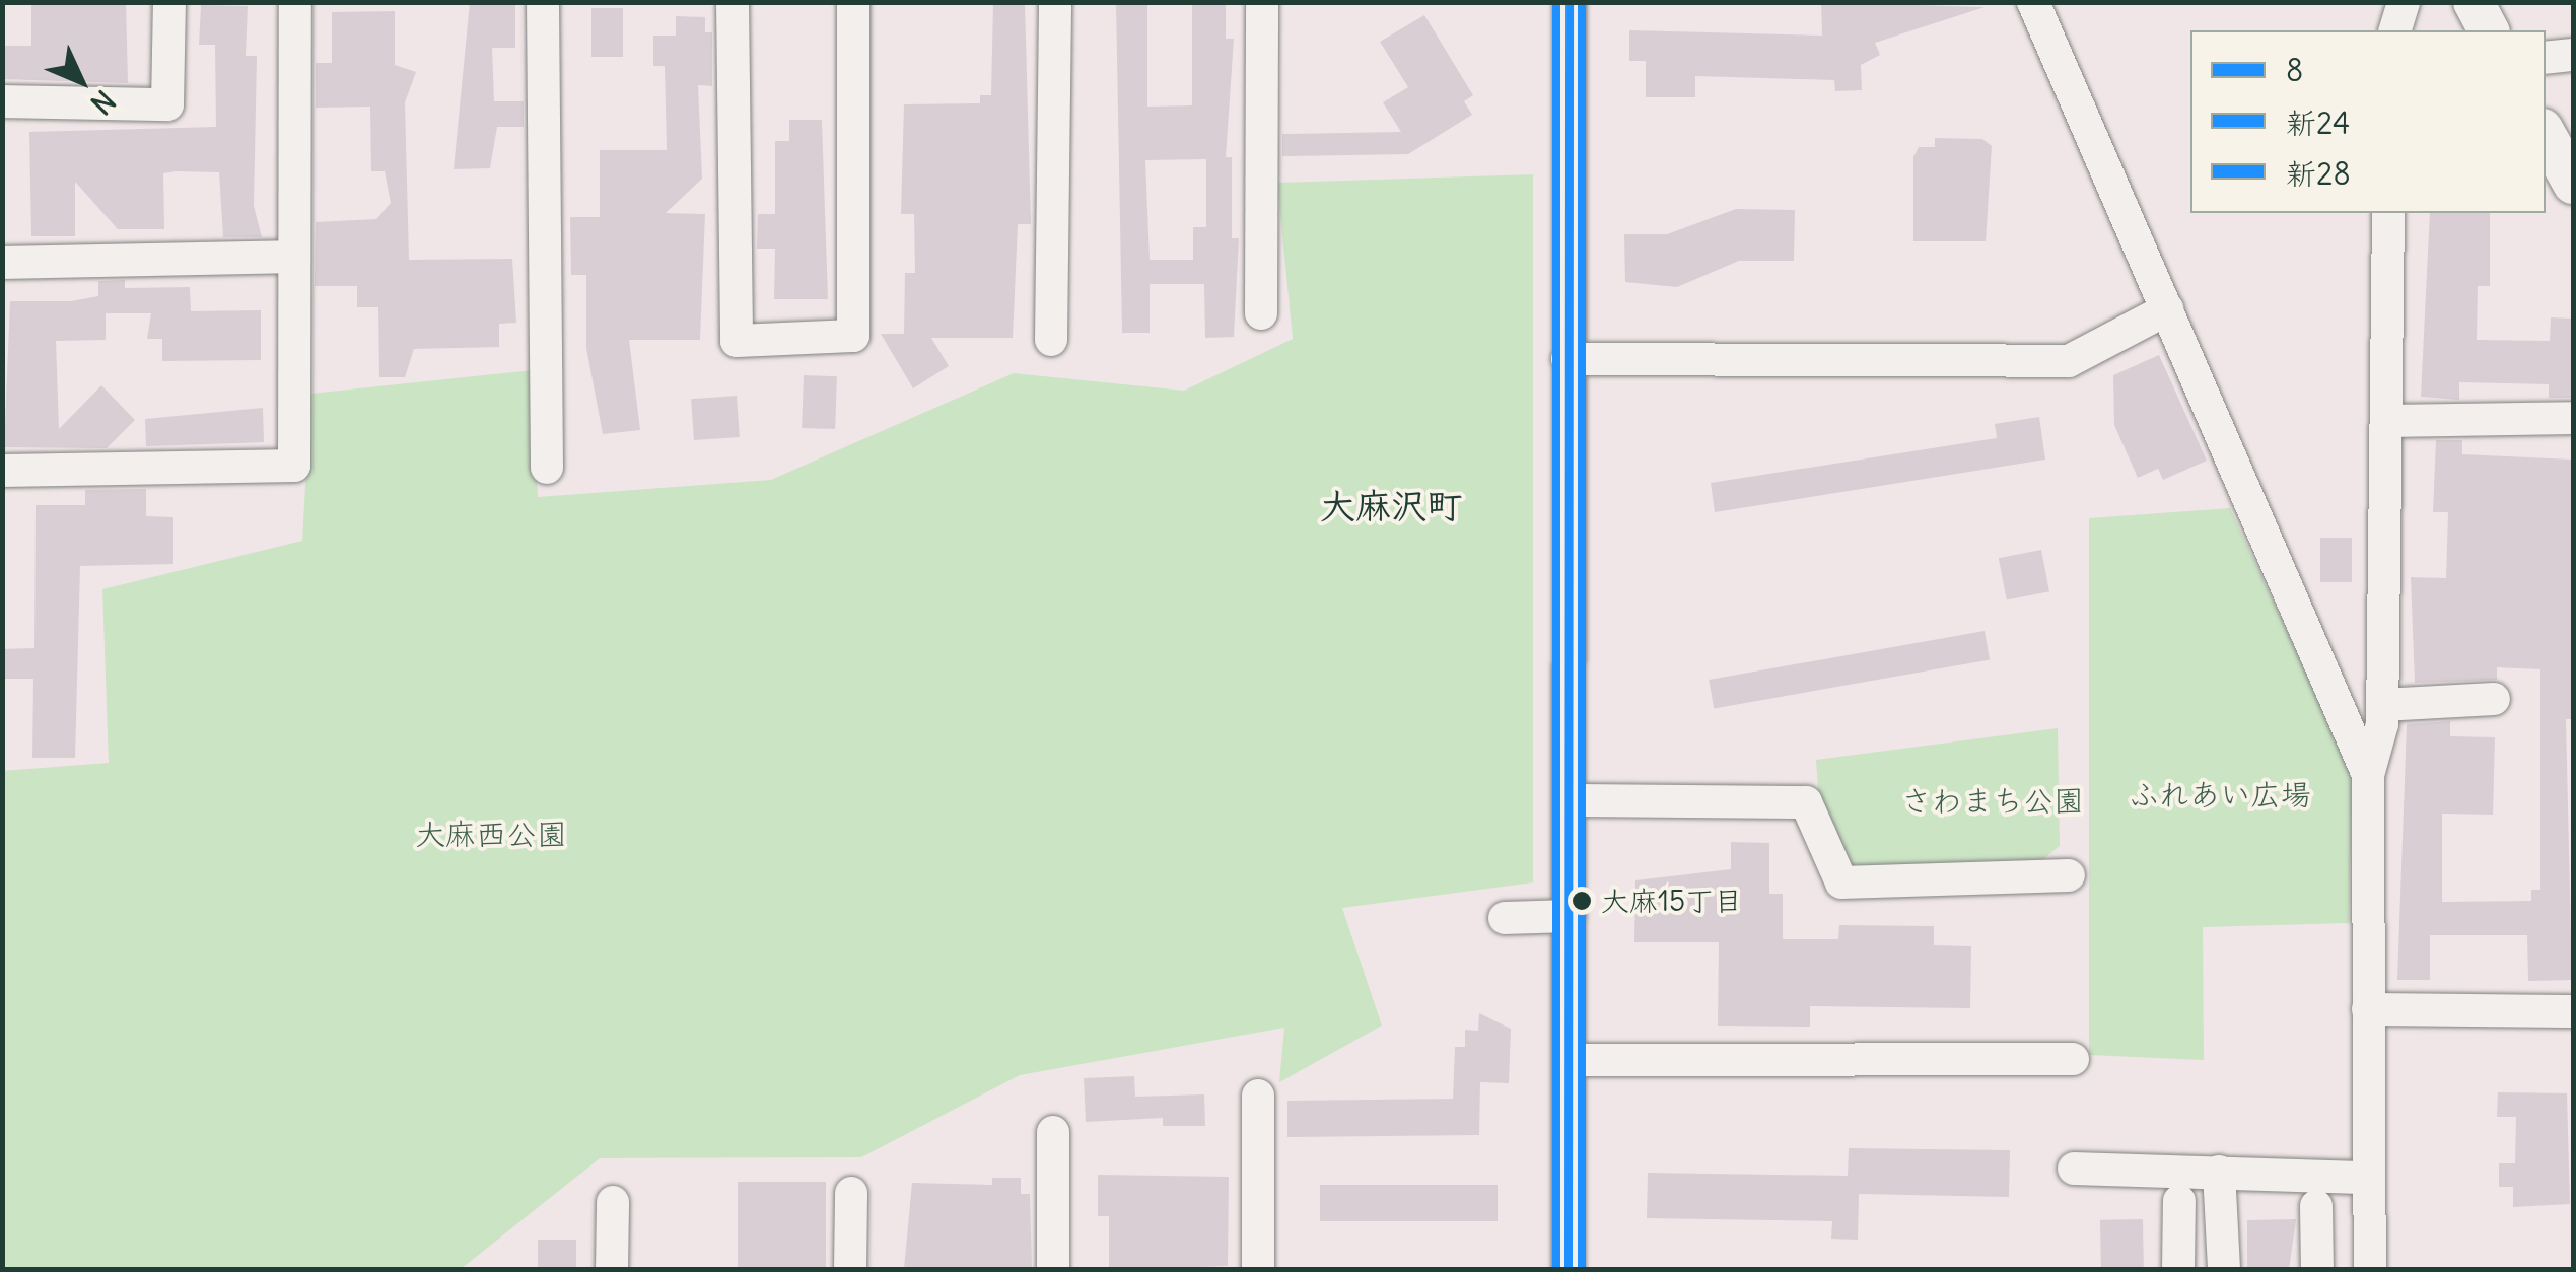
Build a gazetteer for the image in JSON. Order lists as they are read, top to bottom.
{
  "districts": ["大麻沢町"],
  "parks": ["ふれあい広場", "さわまち公園", "大麻西公園"],
  "places": ["大麻15丁目"],
  "lines": ["transit line 8", "transit line 新24", "transit line 新28"],
  "legend": ["8", "新24", "新28"],
  "north": "bottom right"
}
